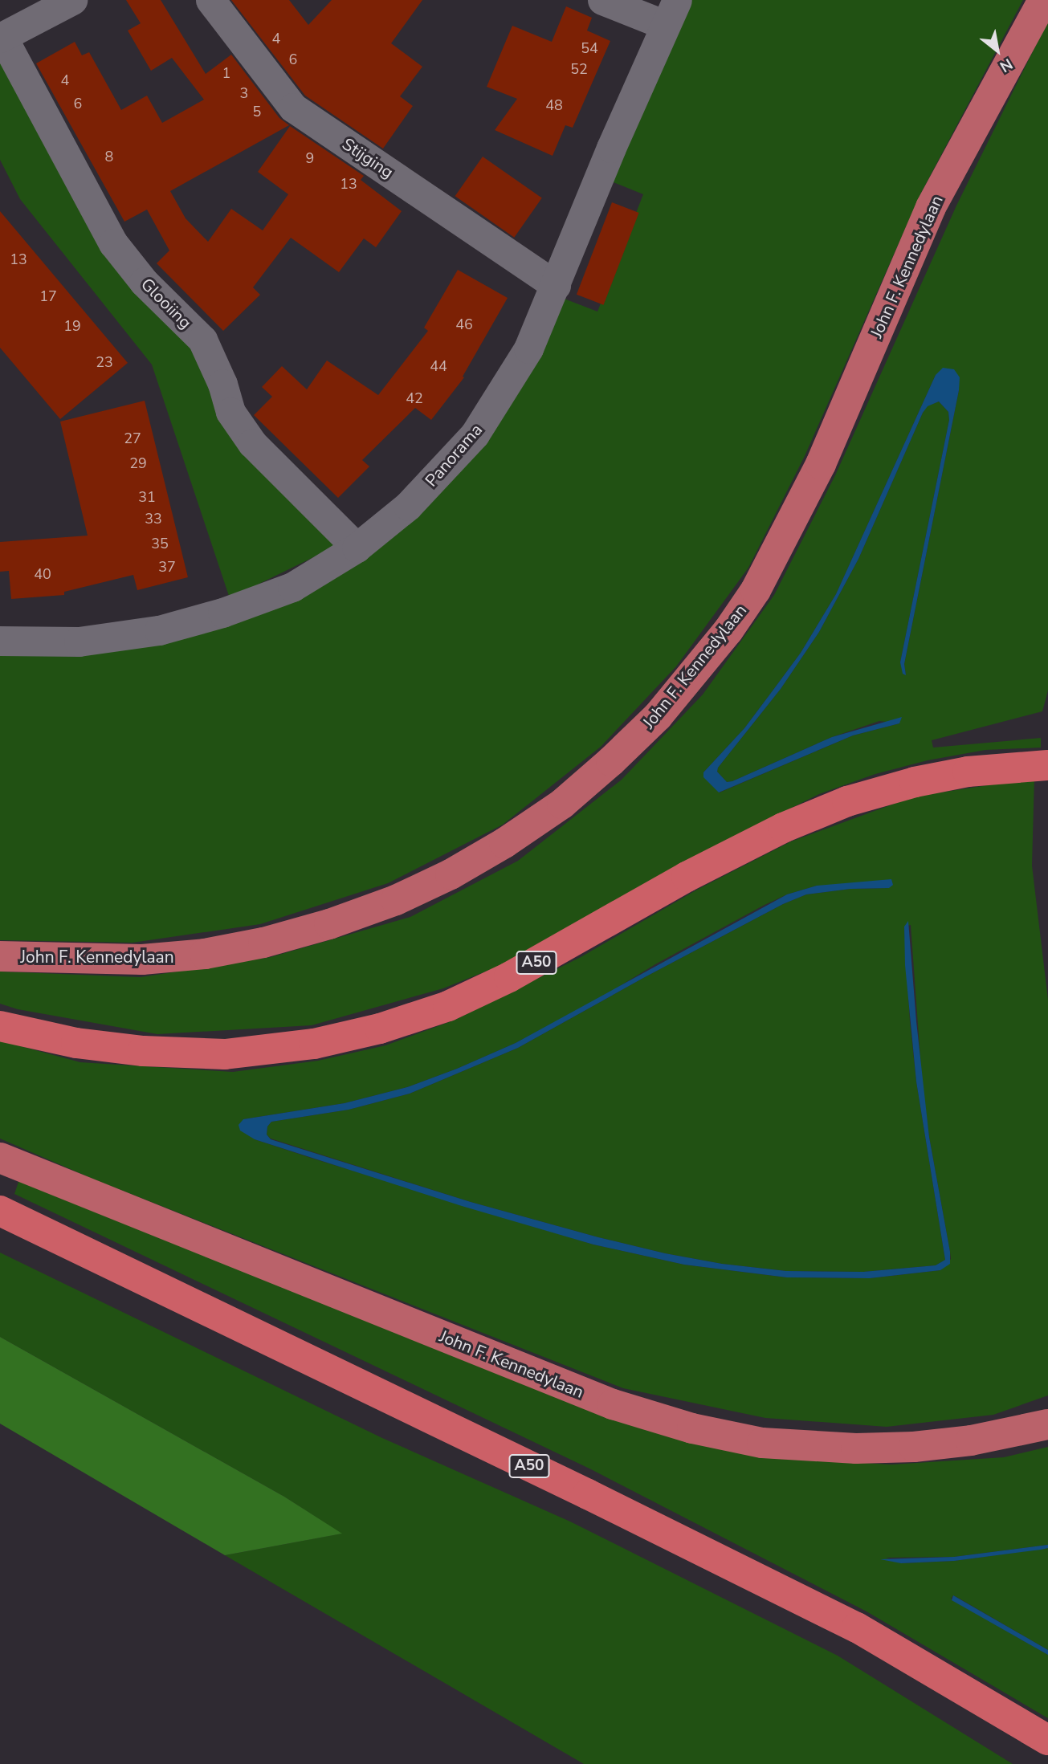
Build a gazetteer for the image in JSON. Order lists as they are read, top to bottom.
{
  "streets": {
    "highway": ["John F. Kennedylaan", "A50"],
    "street": ["Stijging", "Glooiing", "Panorama"]
  },
  "crossings": [
    ["Stijging", "Panorama"],
    ["Glooiing", "Panorama"]
  ],
  "house_numbers": [
    "4",
    "54",
    "6",
    "52",
    "1",
    "4",
    "3",
    "6",
    "48",
    "5",
    "8",
    "9",
    "13",
    "13",
    "17",
    "46",
    "19",
    "23",
    "44",
    "42",
    "27",
    "29",
    "31",
    "33",
    "35",
    "37",
    "40"
  ],
  "north": "bottom right"
}
